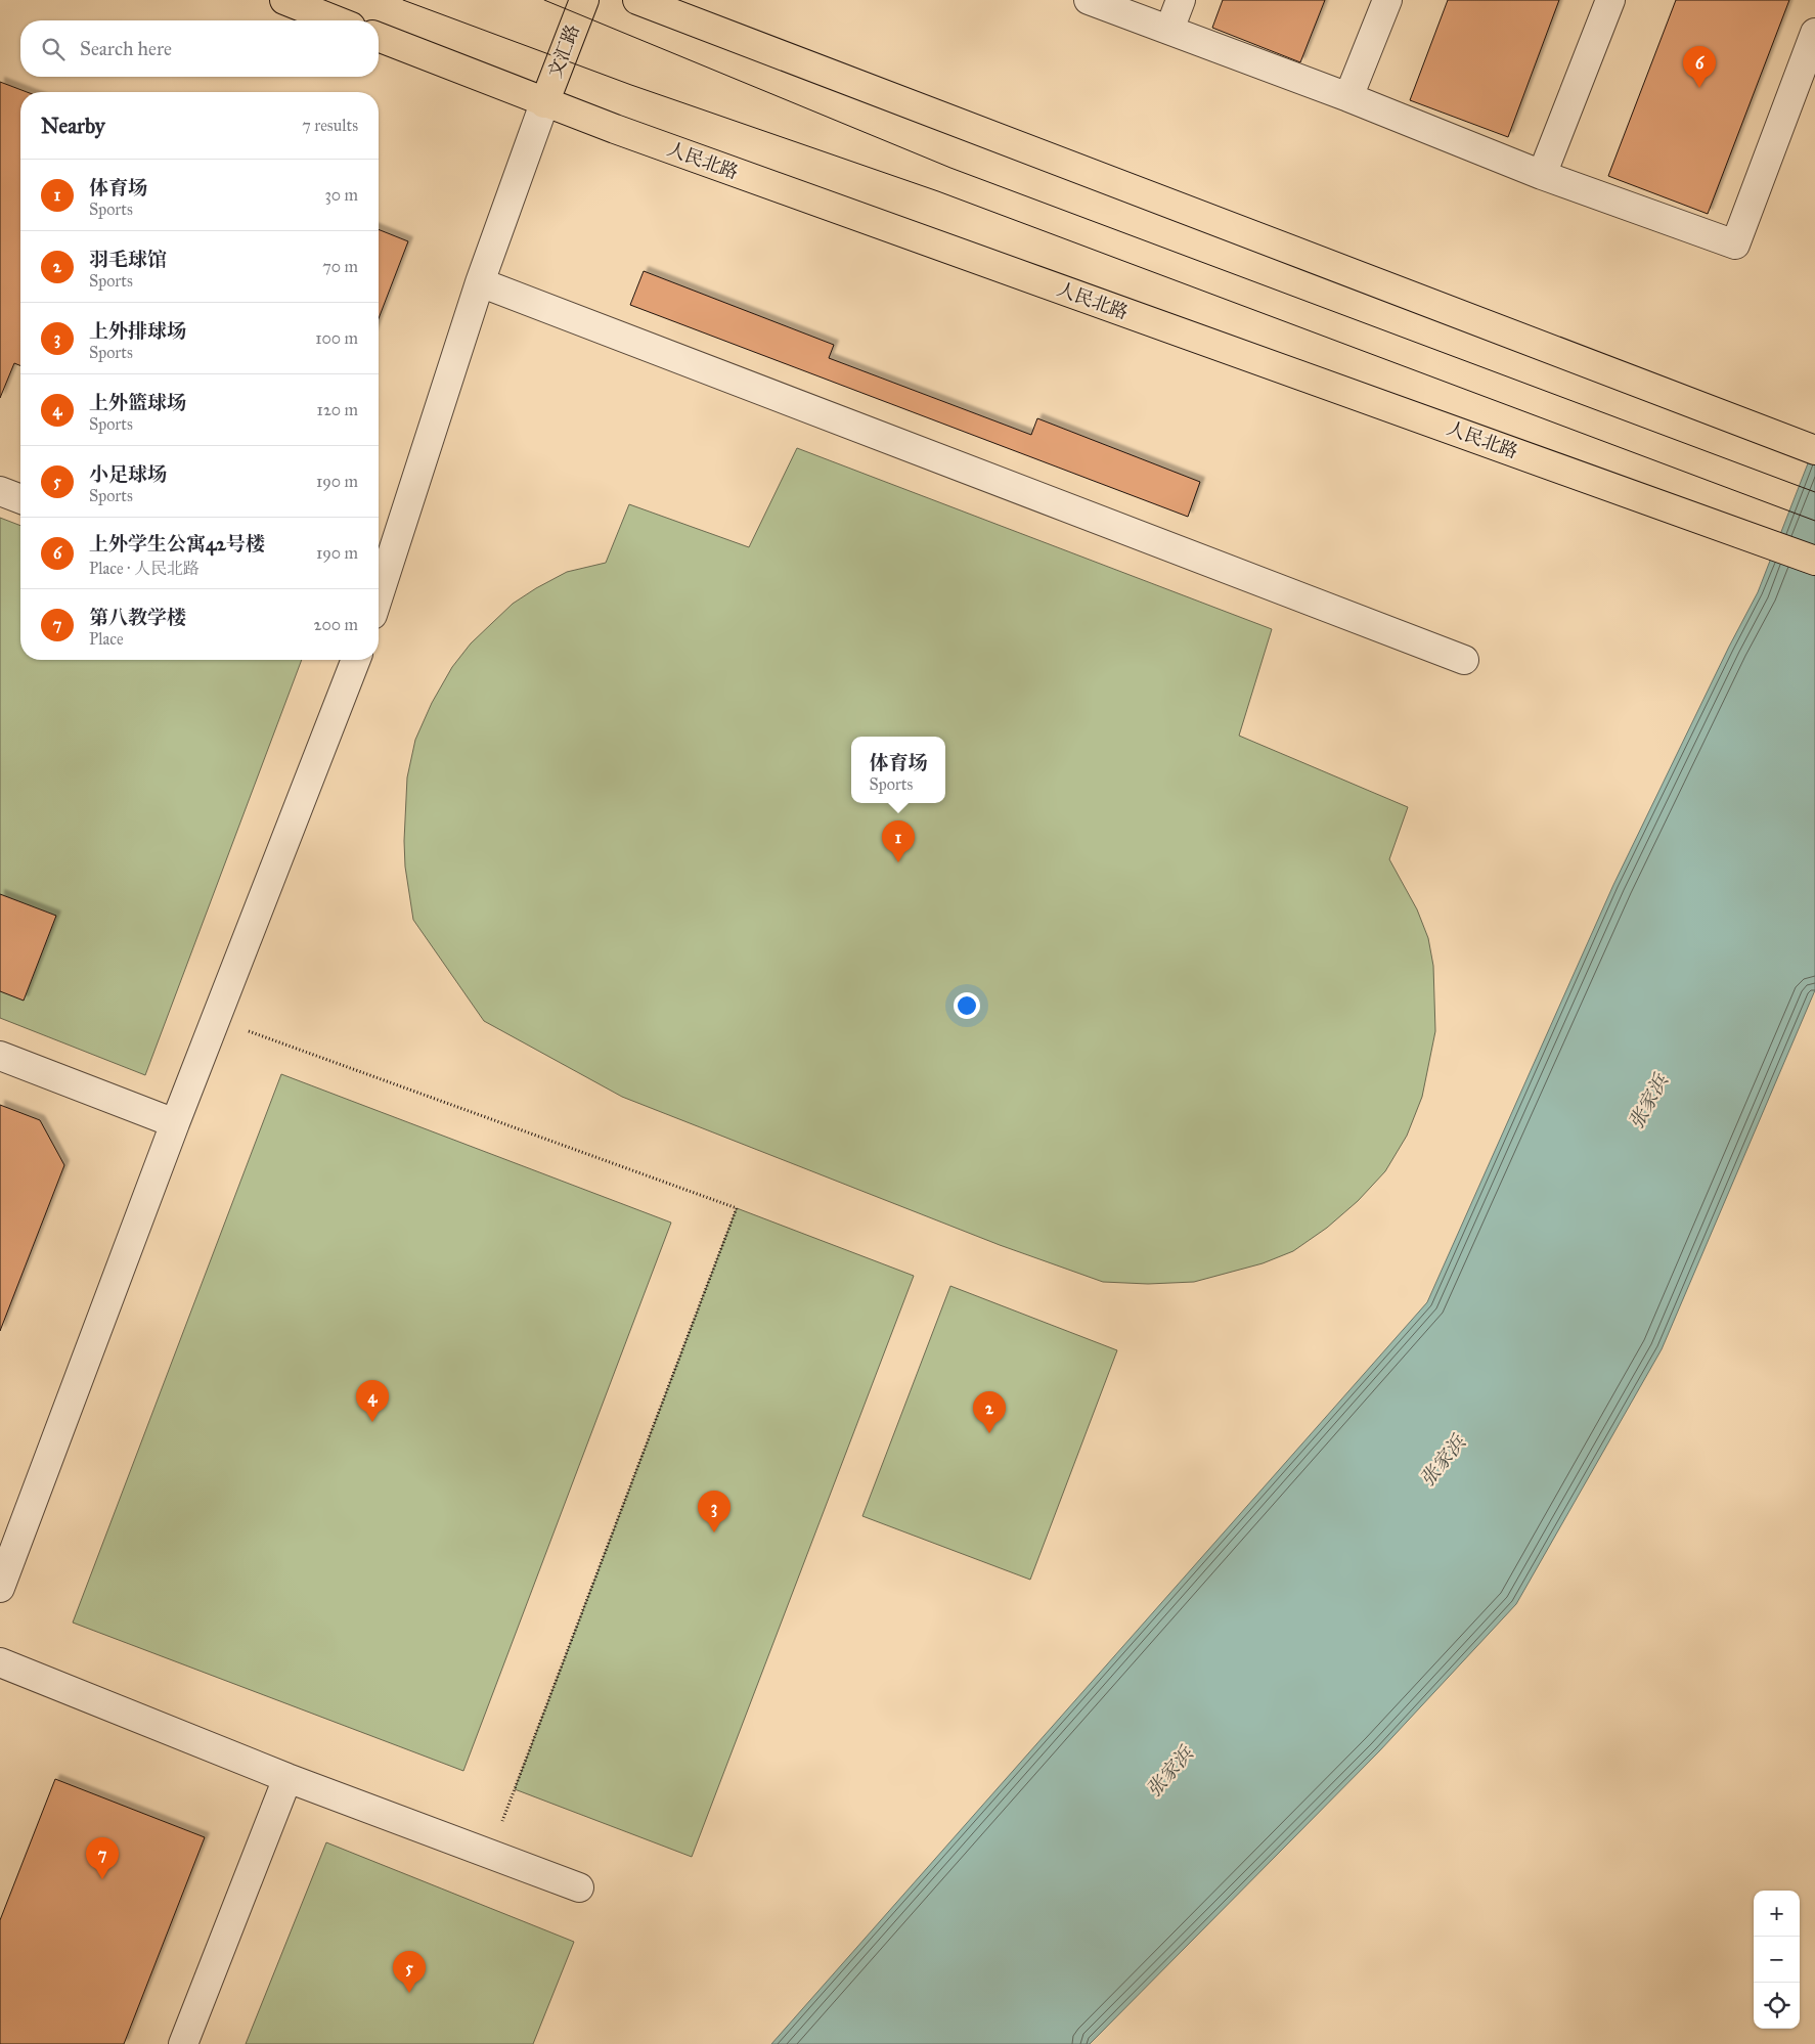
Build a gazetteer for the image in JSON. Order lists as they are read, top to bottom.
{
  "streets": {
    "main road": ["文汇路", "人民北路"]
  },
  "crossings": [
    ["文汇路", "人民北路"]
  ],
  "water": ["张家浜"],
  "page": {
    "search": "Search here",
    "pins": [
      "6",
      "1",
      "4",
      "2",
      "3",
      "7",
      "5"
    ],
    "heading": ["Nearby", "7 results"],
    "list": [
      {
        "mark": "1",
        "name": "体育场",
        "note": "Sports",
        "value": "30 m"
      },
      {
        "mark": "2",
        "name": "羽毛球馆",
        "note": "Sports",
        "value": "70 m"
      },
      {
        "mark": "3",
        "name": "上外排球场",
        "note": "Sports",
        "value": "100 m"
      },
      {
        "mark": "4",
        "name": "上外篮球场",
        "note": "Sports",
        "value": "120 m"
      },
      {
        "mark": "5",
        "name": "小足球场",
        "note": "Sports",
        "value": "190 m"
      },
      {
        "mark": "6",
        "name": "上外学生公寓42号楼",
        "note": "Place · 人民北路",
        "value": "190 m"
      },
      {
        "mark": "7",
        "name": "第八教学楼",
        "note": "Place",
        "value": "200 m"
      }
    ],
    "popup": ["体育场", "Sports"],
    "map_buttons": ["+", "−"]
  }
}
